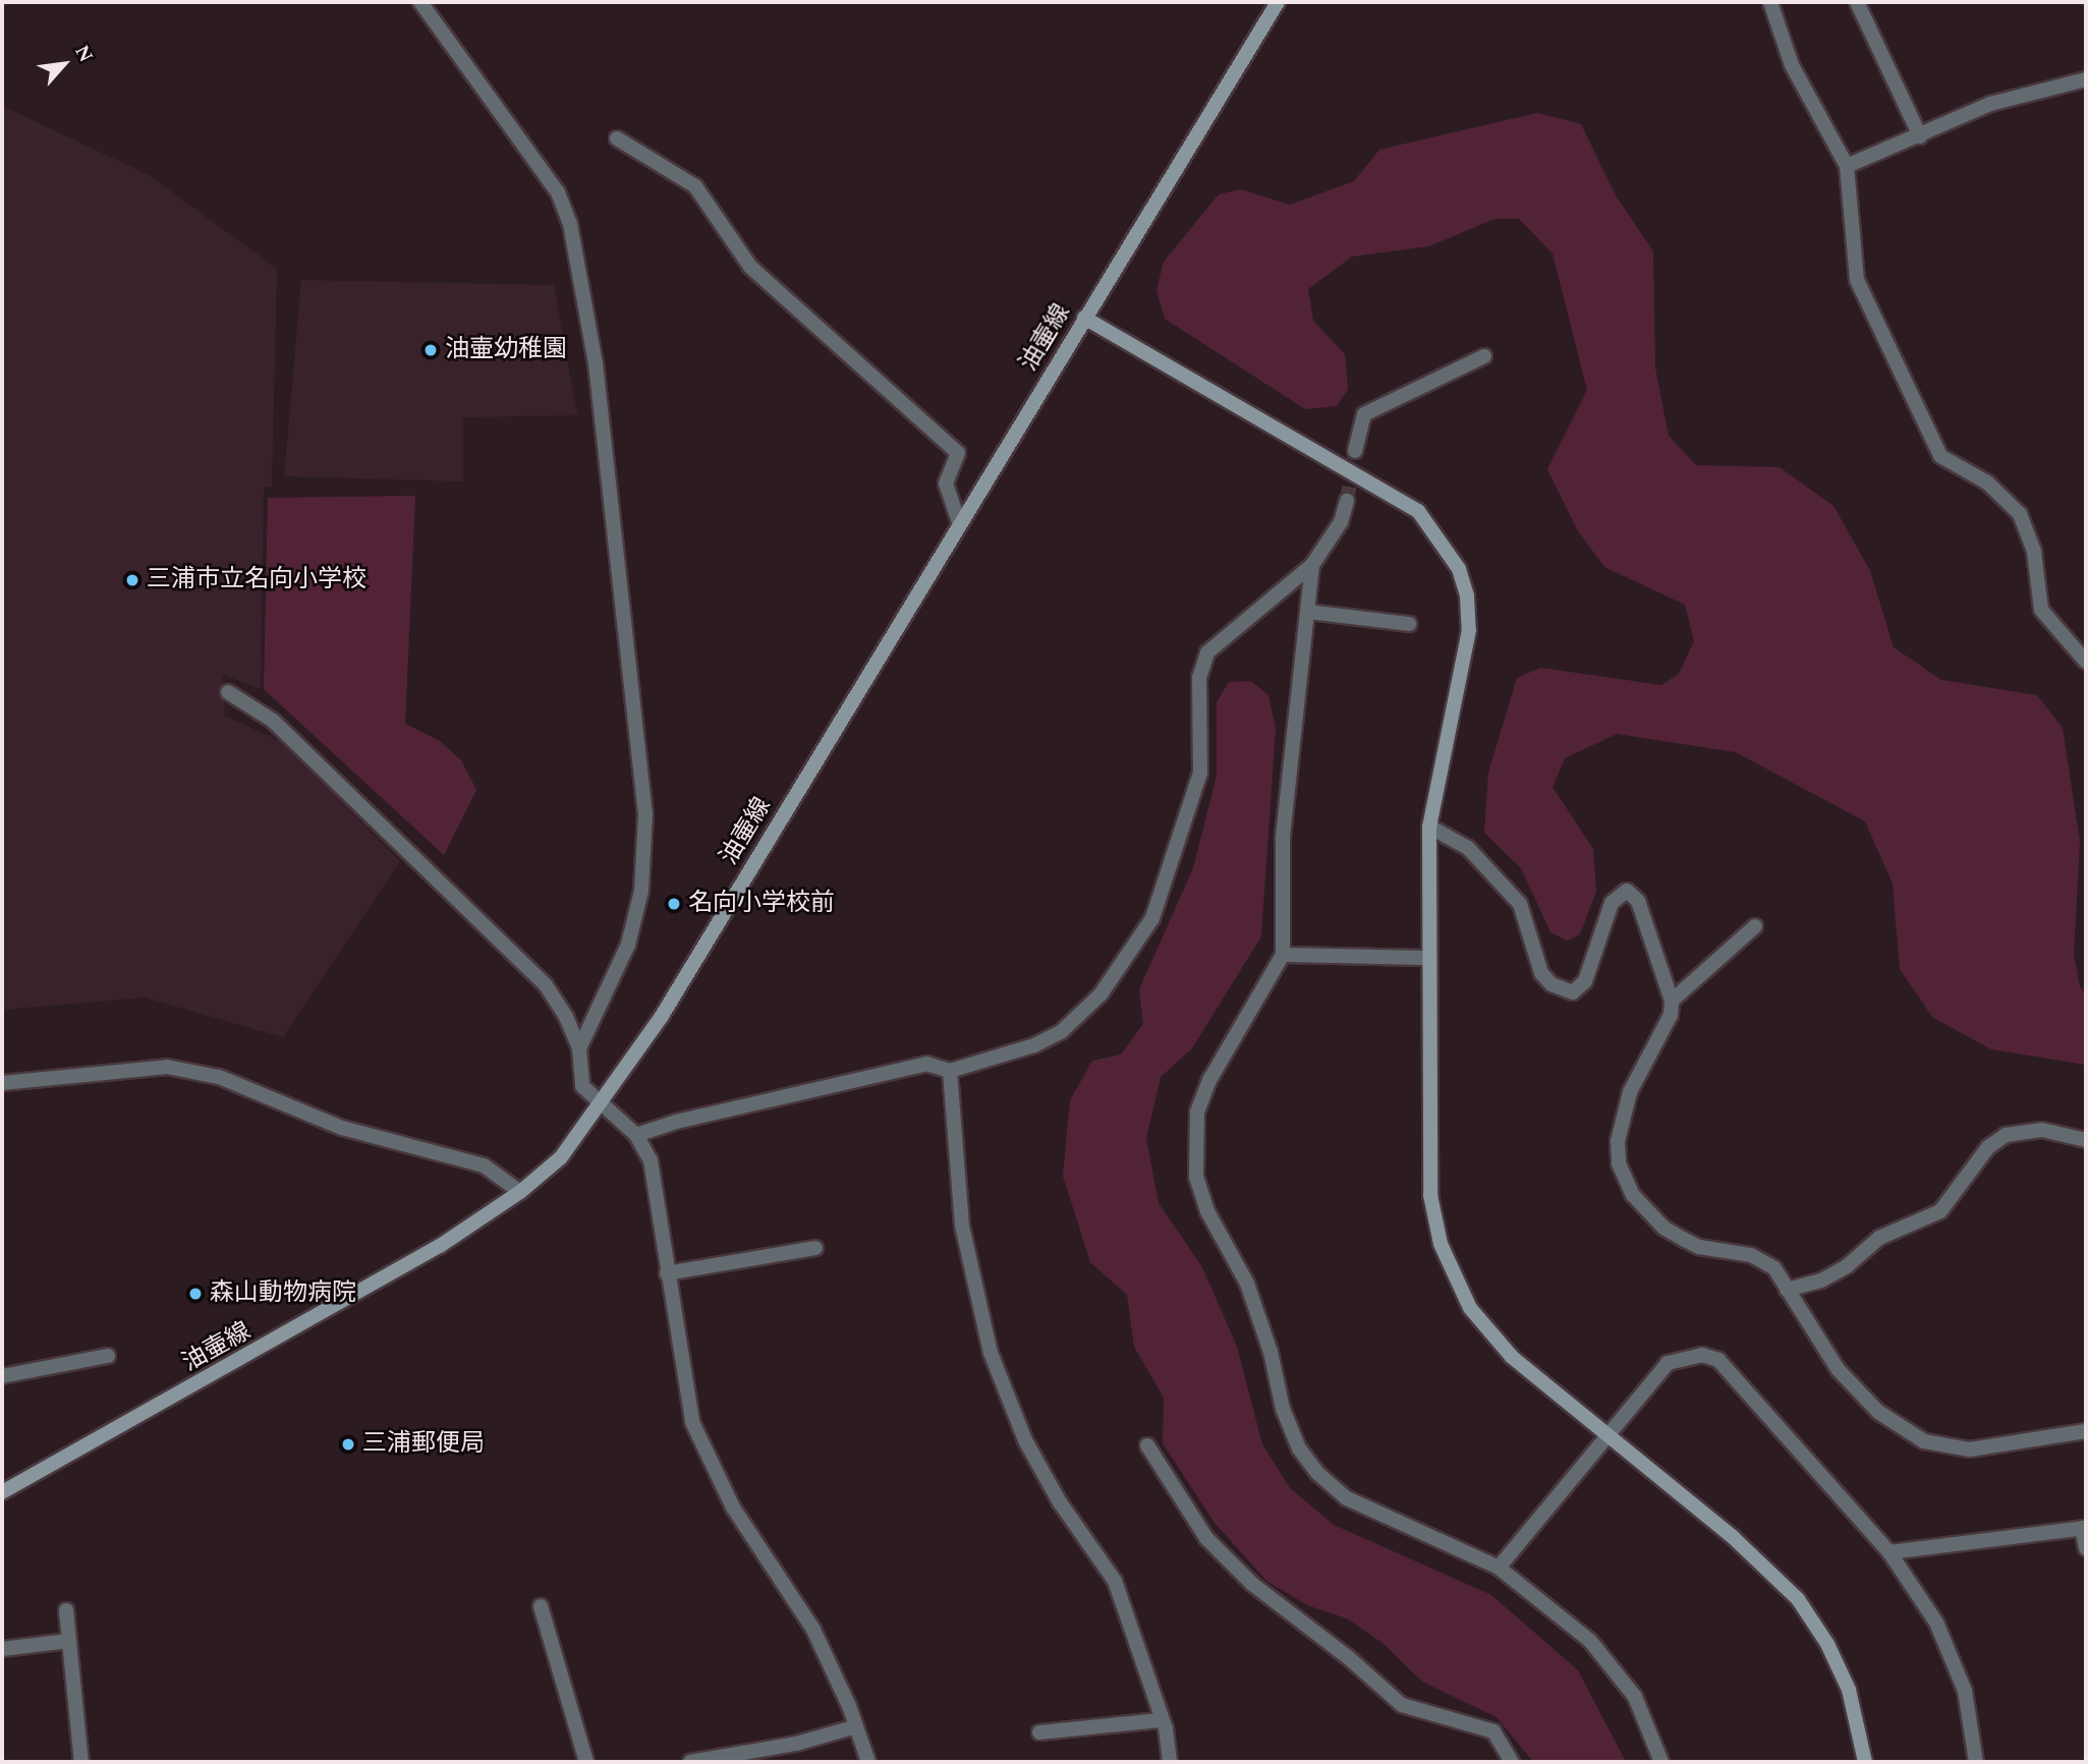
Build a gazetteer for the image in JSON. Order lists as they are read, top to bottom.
{
  "streets": {
    "main road": ["油壷線"]
  },
  "places": [
    "油壷幼稚園",
    "三浦市立名向小学校",
    "名向小学校前",
    "森山動物病院",
    "三浦郵便局"
  ],
  "north": "top right"
}
